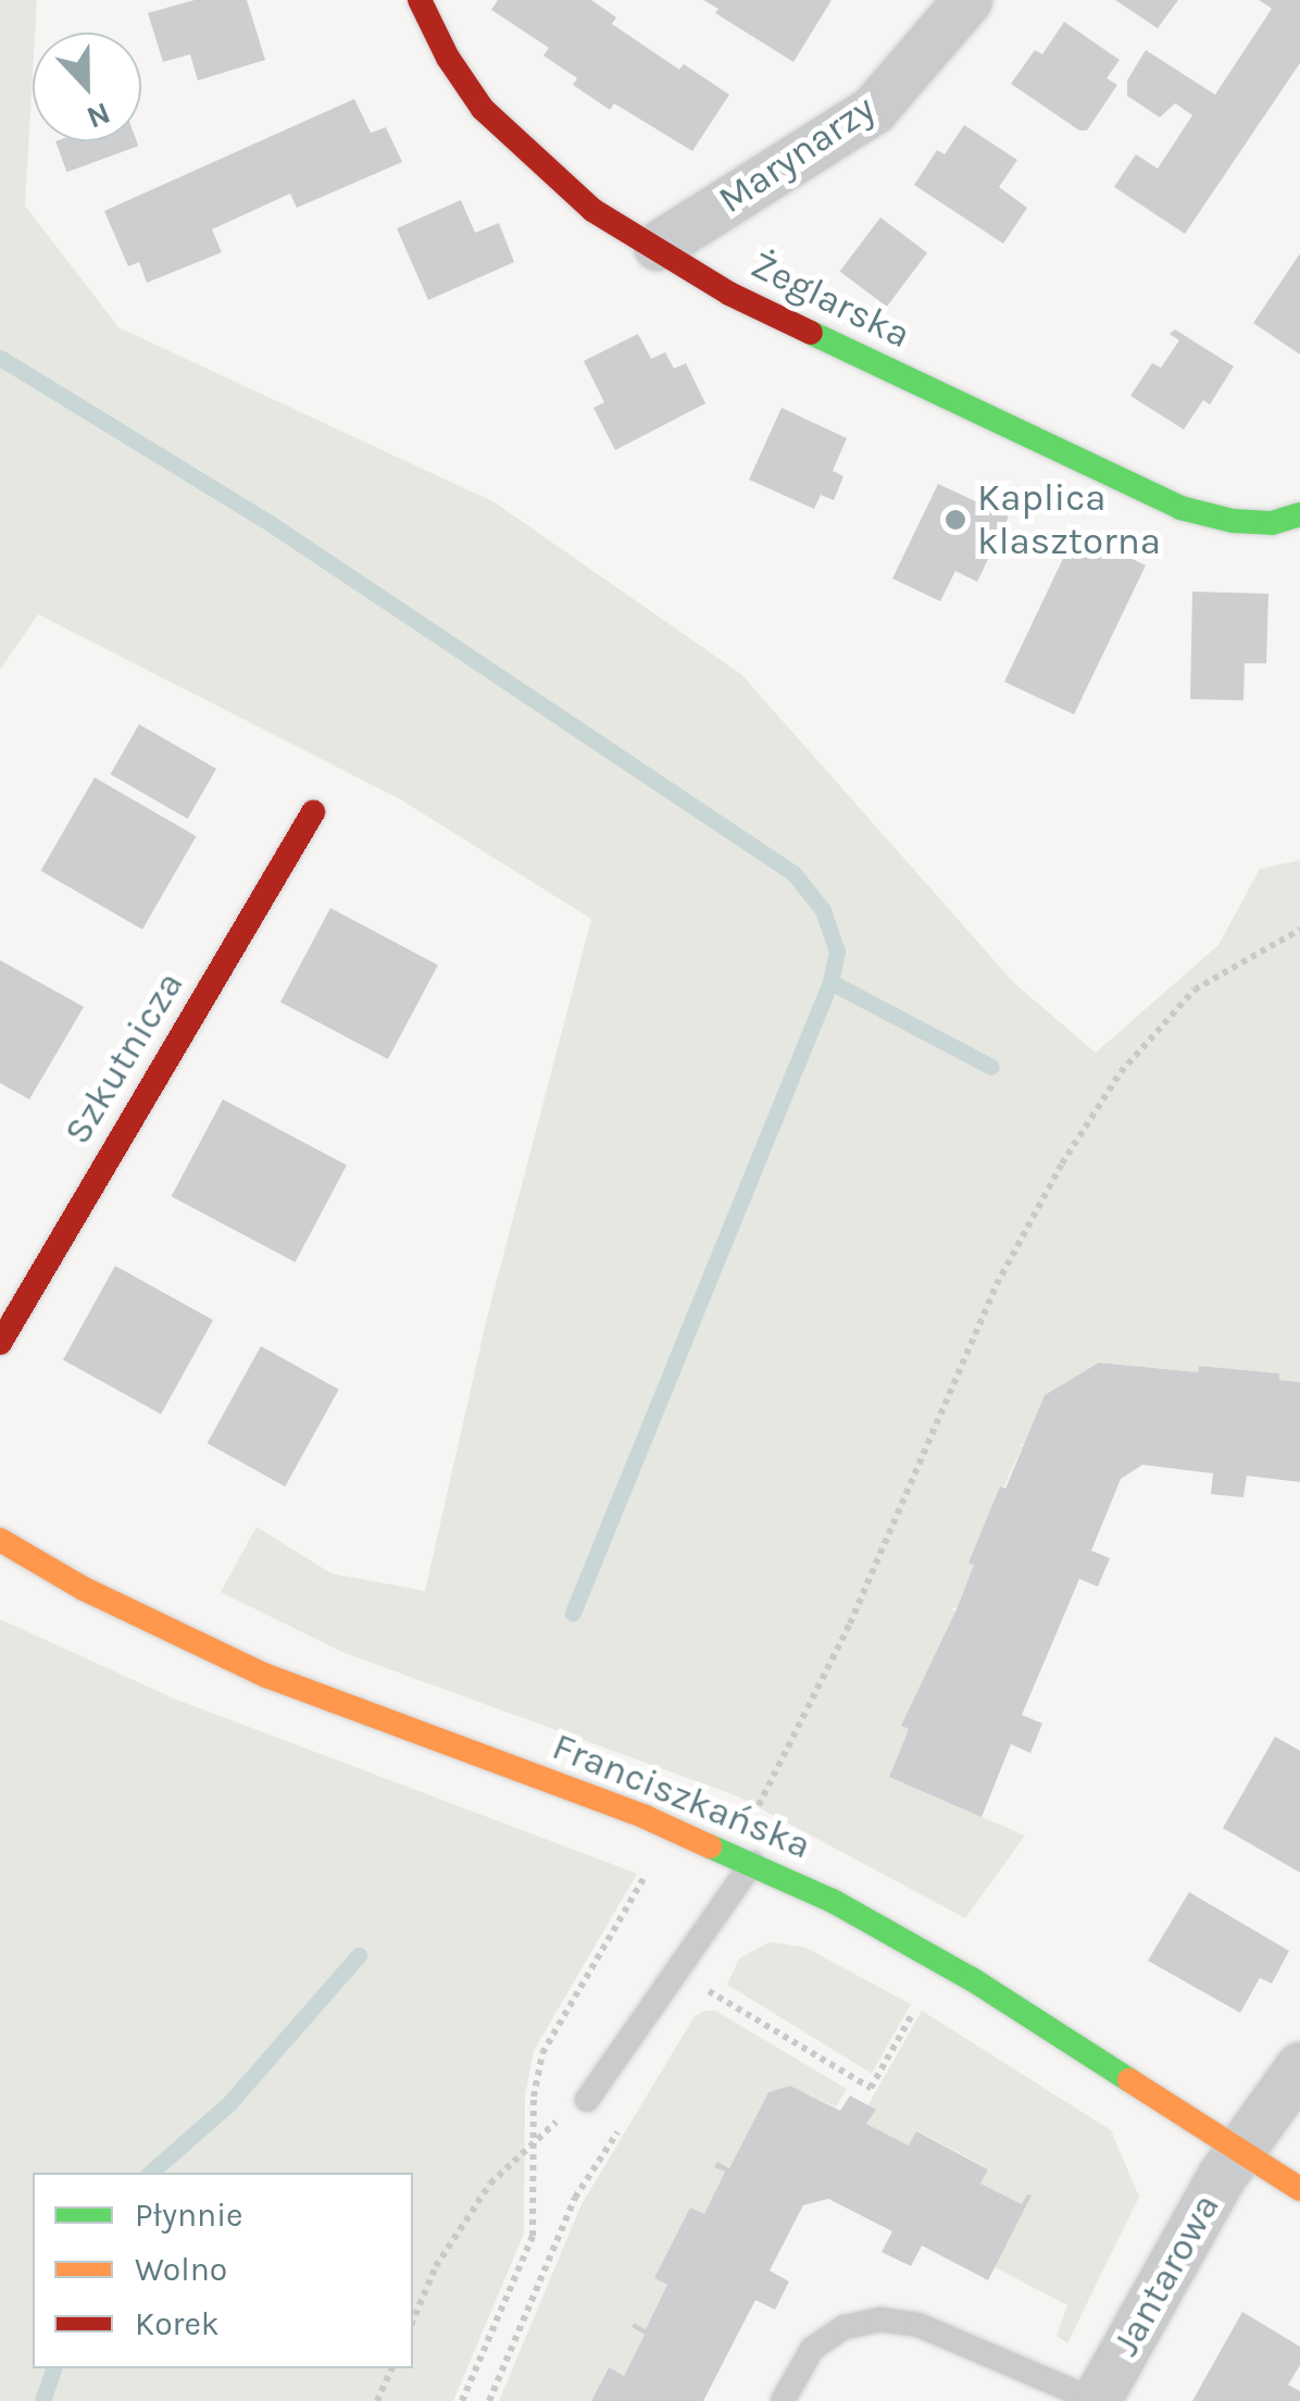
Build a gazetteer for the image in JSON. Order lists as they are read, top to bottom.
{
  "streets": {
    "street": [
      "Marynarzy",
      "Żeglarska",
      "Szkutnicza",
      "Franciszkańska",
      "Jantarowa"
    ]
  },
  "crossings": [
    ["Marynarzy", "Żeglarska"],
    ["Franciszkańska", "Jantarowa"]
  ],
  "places": ["Kaplica klasztorna"],
  "legend": ["Płynnie", "Wolno", "Korek"],
  "north": "bottom"
}
